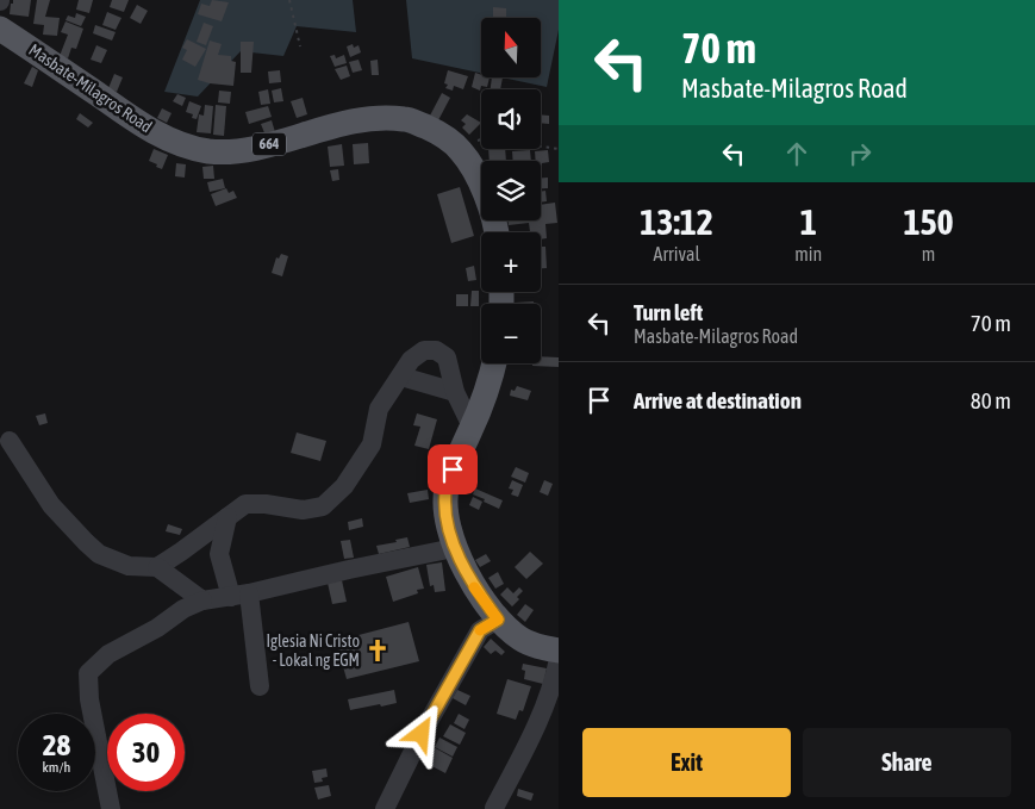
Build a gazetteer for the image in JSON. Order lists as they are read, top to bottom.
{
  "streets": {
    "main road": ["Masbate-Milagros Road", "664"]
  },
  "places": {
    "church": ["Iglesia Ni Cristo - Lokal ng EGM"]
  },
  "north": "top",
  "page": {
    "turn": ["70 m", "Masbate-Milagros Road"],
    "map_buttons": ["+", "−"],
    "eta": [
      "13:12",
      "Arrival",
      "1",
      "min",
      "150",
      "m"
    ],
    "list": [
      {
        "name": "Turn left",
        "note": "Masbate-Milagros Road",
        "value": "70 m"
      },
      {
        "name": "Arrive at destination",
        "value": "80 m"
      }
    ],
    "speed": "28 km/h",
    "limit": "30",
    "buttons": ["Exit", "Share"]
  }
}
